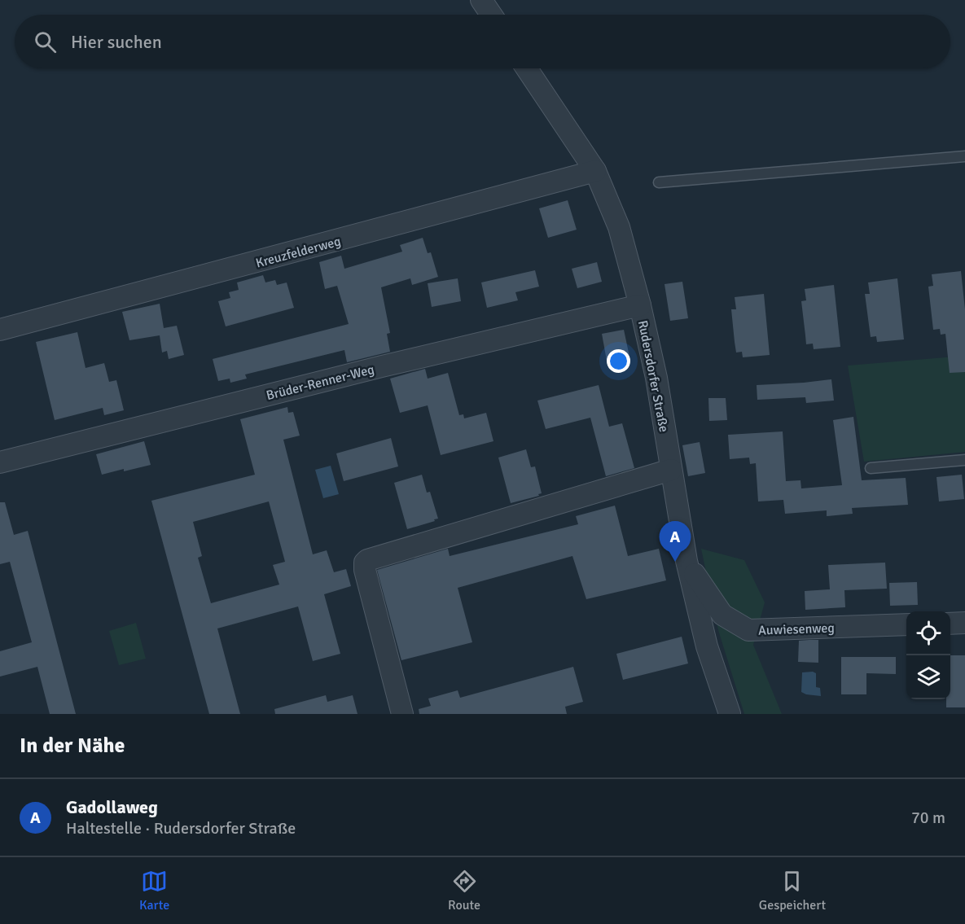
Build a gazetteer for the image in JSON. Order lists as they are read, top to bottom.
{
  "streets": {
    "street": [
      "Kreuzfelderweg",
      "Rudersdorfer Straße",
      "Brüder-Renner-Weg",
      "Auwiesenweg"
    ]
  },
  "crossings": [
    ["Kreuzfelderweg", "Rudersdorfer Straße"],
    ["Rudersdorfer Straße", "Brüder-Renner-Weg"],
    ["Rudersdorfer Straße", "Auwiesenweg"]
  ],
  "page": {
    "search": "Hier suchen",
    "pins": "A",
    "heading": "In der Nähe",
    "list": [
      {
        "mark": "A",
        "name": "Gadollaweg",
        "note": "Haltestelle · Rudersdorfer Straße",
        "value": "70 m"
      }
    ],
    "nav": ["Karte", "Route", "Gespeichert"]
  }
}
